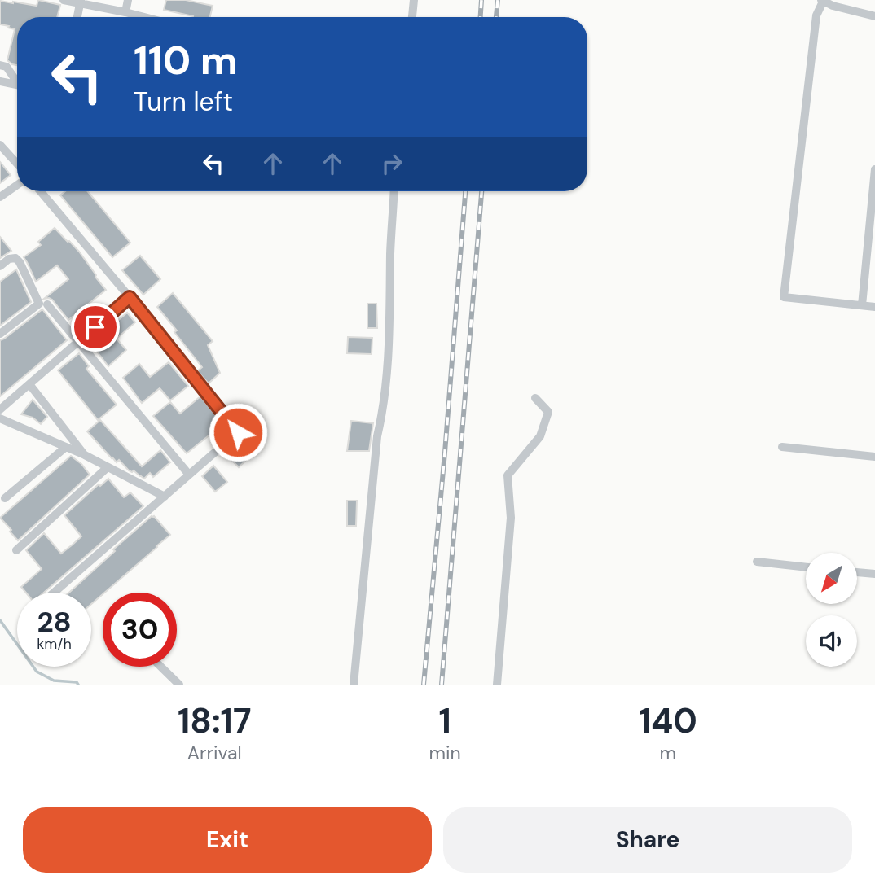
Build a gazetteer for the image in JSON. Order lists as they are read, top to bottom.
{
  "north": "bottom left",
  "page": {
    "turn": ["110 m", "Turn left"],
    "speed": "28 km/h",
    "limit": "30",
    "eta": [
      "18:17",
      "Arrival",
      "1",
      "min",
      "140",
      "m"
    ],
    "buttons": ["Exit", "Share"]
  }
}
